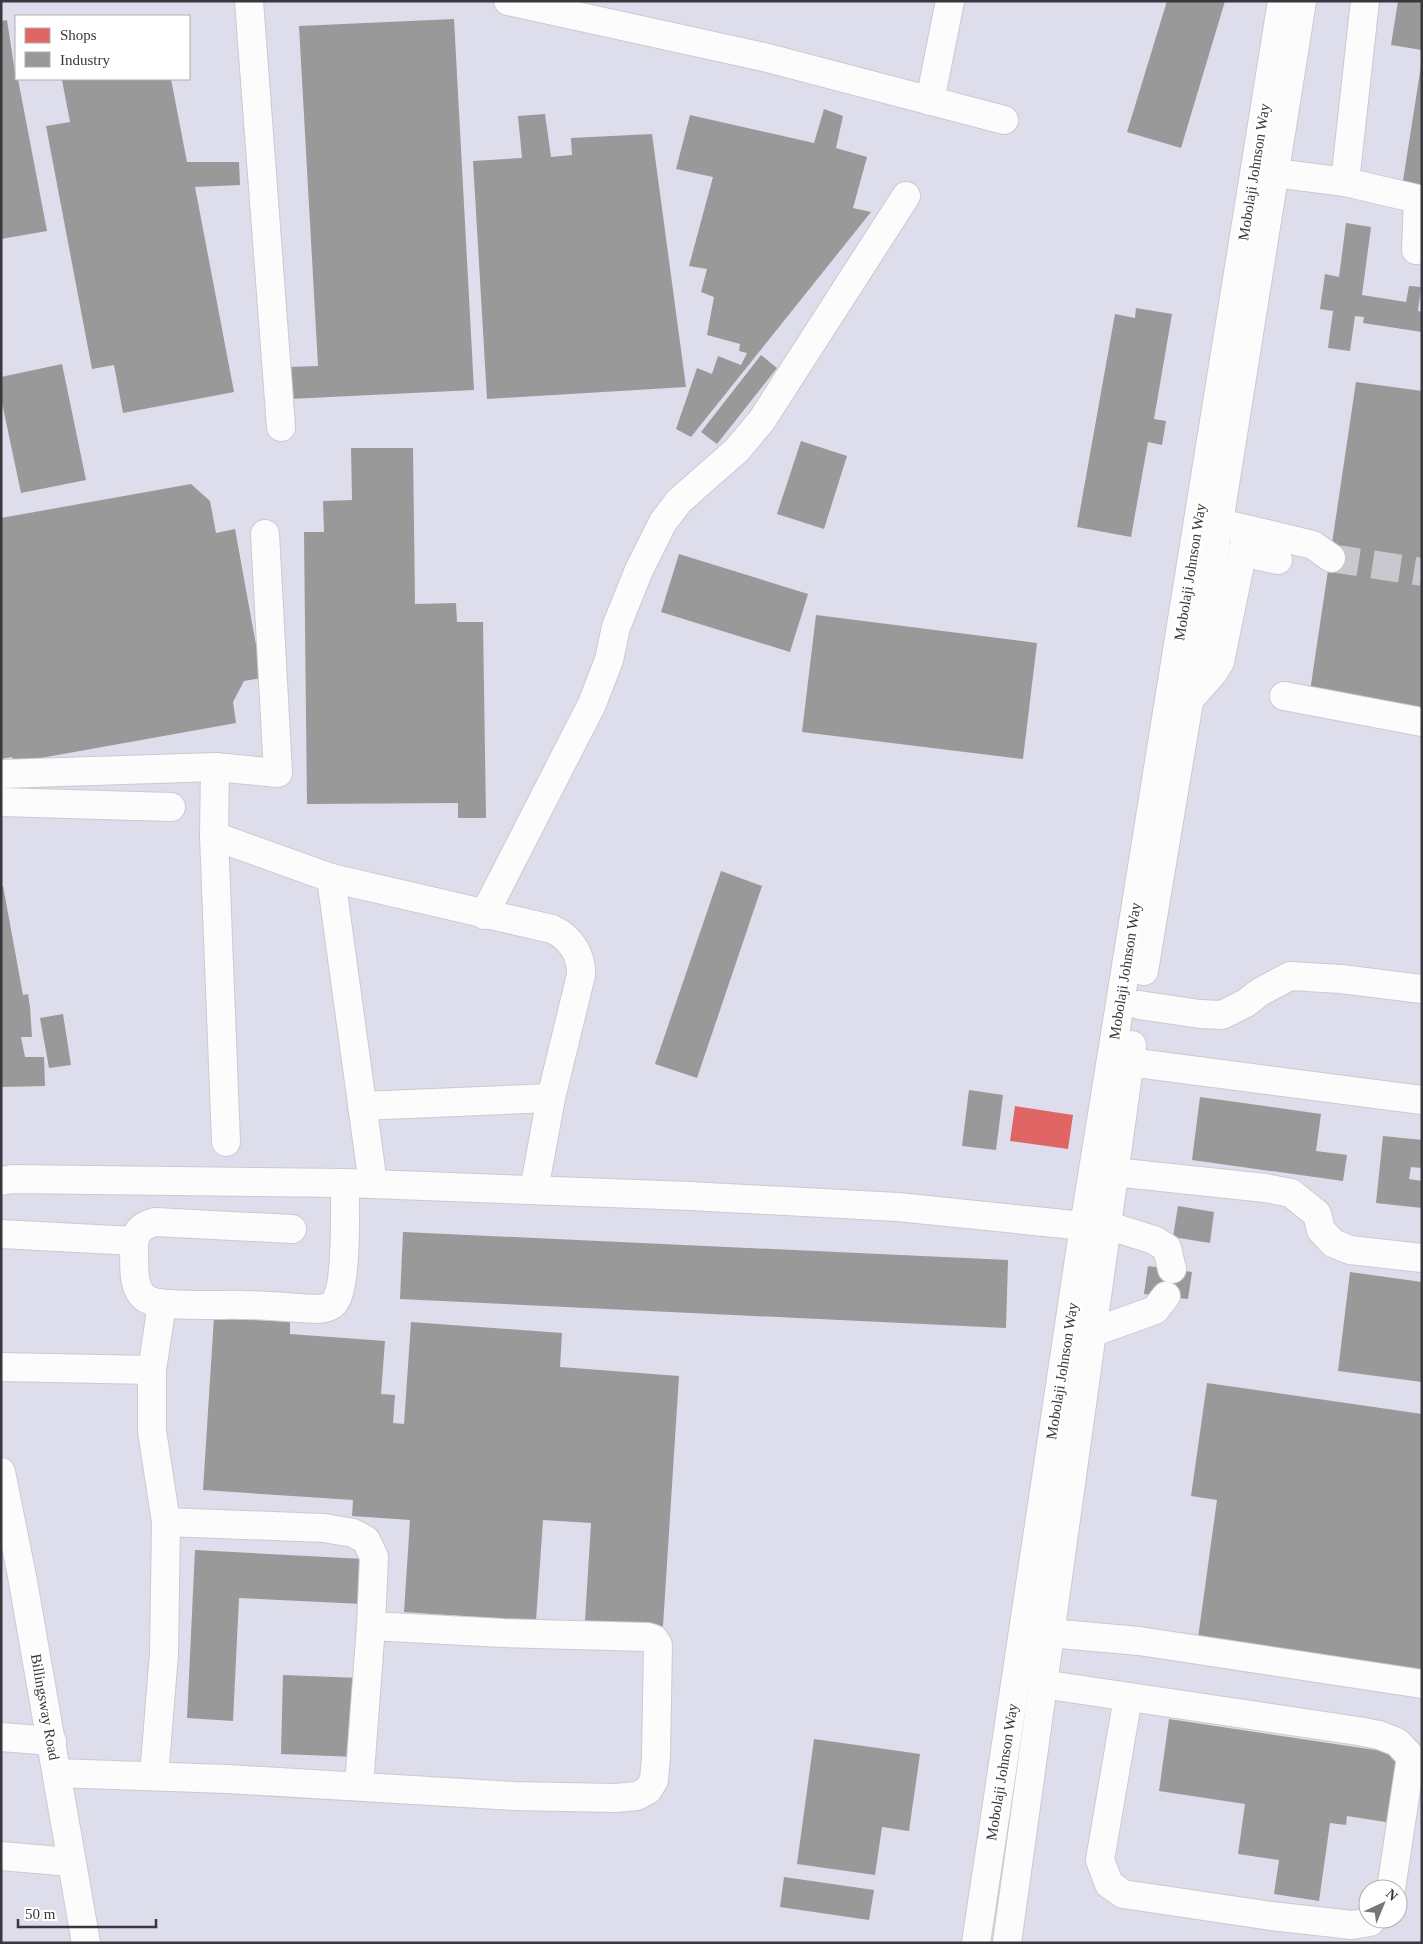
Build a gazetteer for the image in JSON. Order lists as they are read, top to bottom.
{
  "streets": {
    "street": ["Mobolaji Johnson Way", "Billingsway Road"]
  },
  "legend": ["Shops", "Industry"],
  "scale_bar": "50 m",
  "north": "top right"
}
